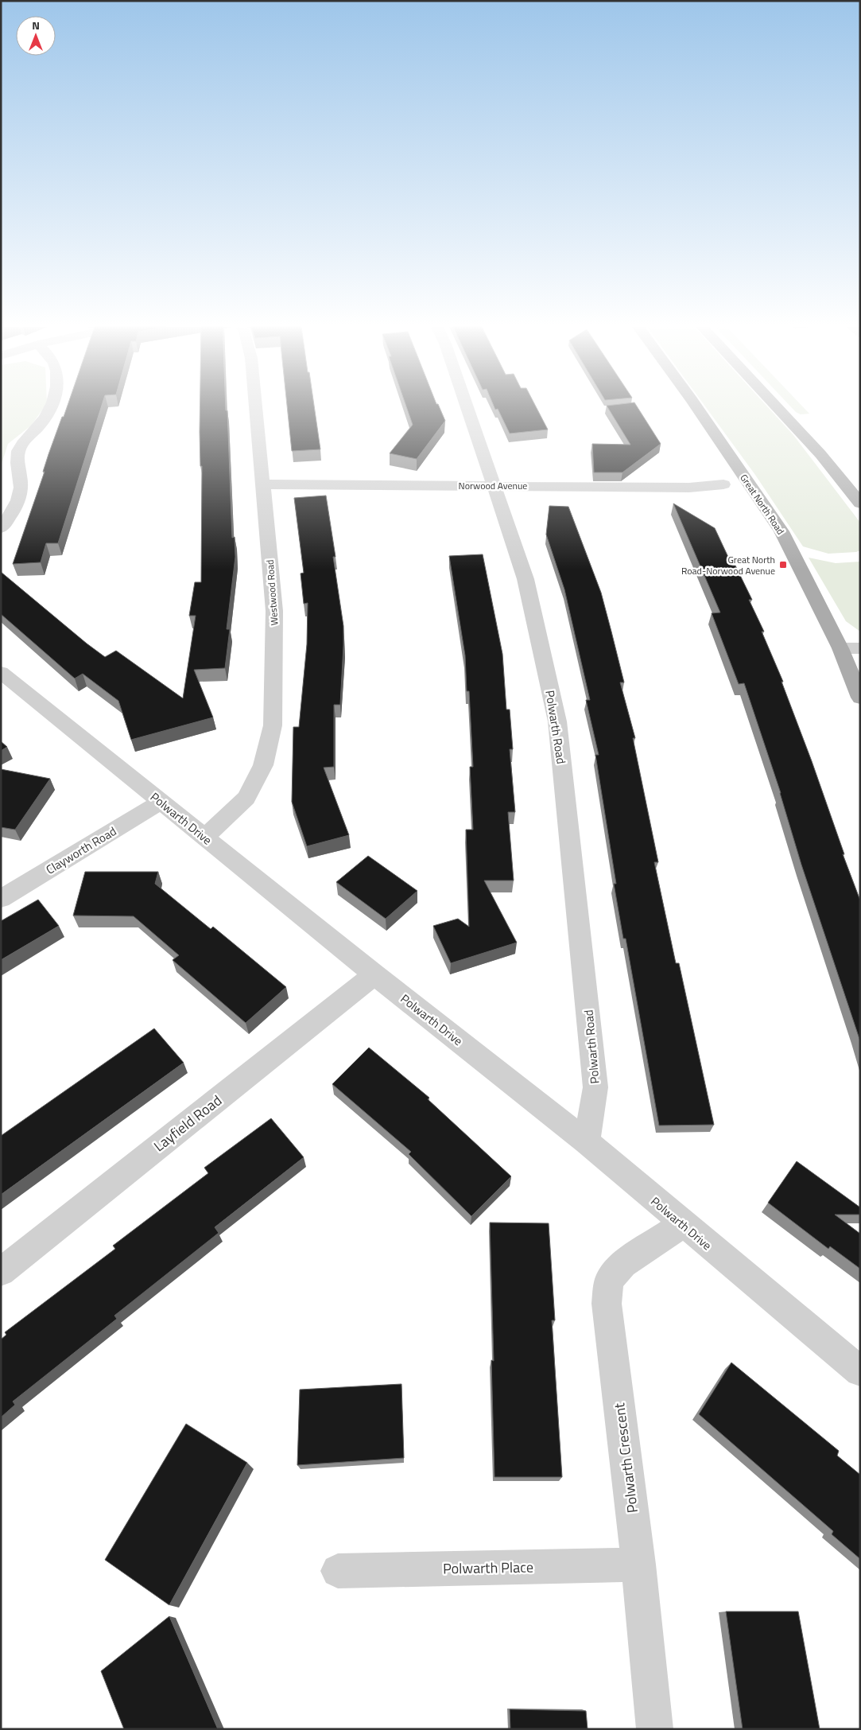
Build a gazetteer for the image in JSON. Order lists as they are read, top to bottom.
{
  "streets": {
    "main road": ["Great North Road"],
    "street": [
      "Norwood Avenue",
      "Westwood Road",
      "Polwarth Road",
      "Polwarth Drive",
      "Clayworth Road",
      "Layfield Road",
      "Polwarth Crescent",
      "Polwarth Place"
    ]
  },
  "crossings": [
    ["Norwood Avenue", "Westwood Road"],
    ["Norwood Avenue", "Polwarth Road"],
    ["Westwood Road", "Polwarth Drive"],
    ["Polwarth Road", "Polwarth Drive"],
    ["Polwarth Drive", "Clayworth Road"],
    ["Polwarth Drive", "Layfield Road"],
    ["Polwarth Drive", "Polwarth Crescent"],
    ["Polwarth Crescent", "Polwarth Place"]
  ],
  "places": {
    "transit": ["Great North Road-Norwood Avenue"]
  },
  "north": "top"
}
